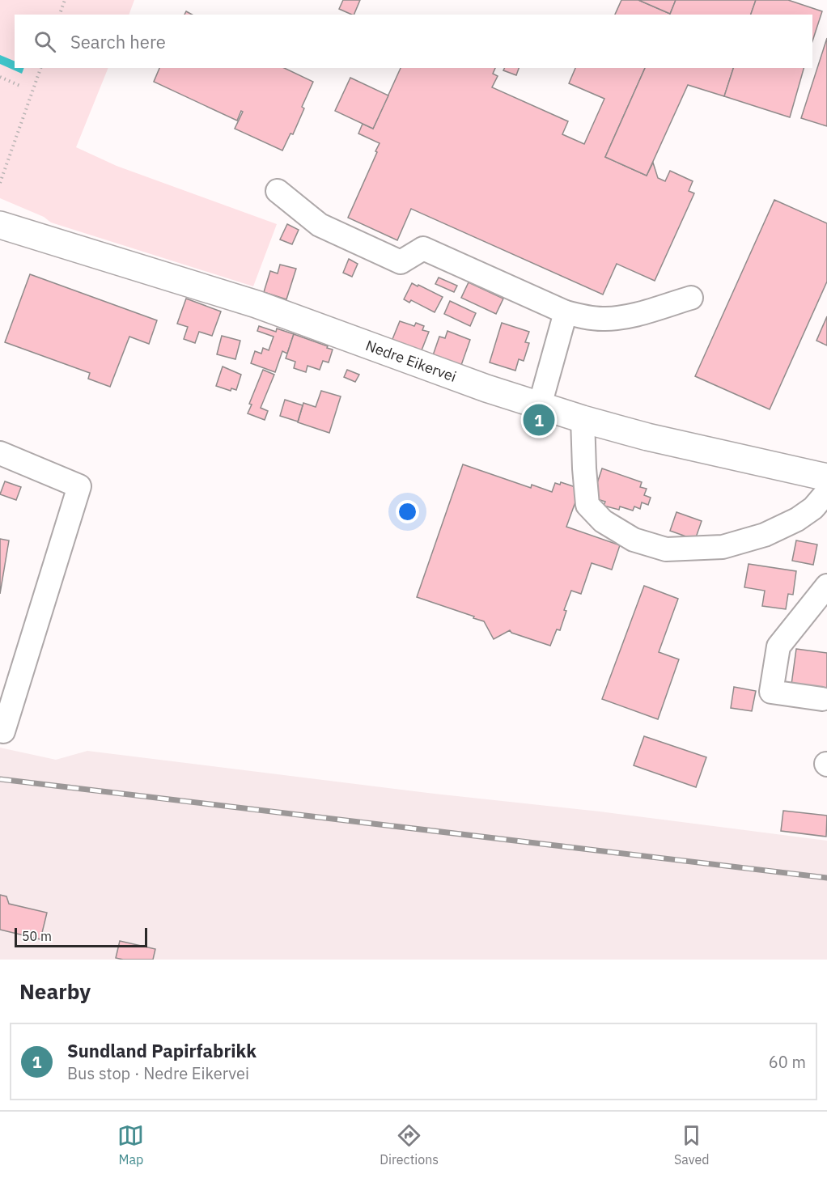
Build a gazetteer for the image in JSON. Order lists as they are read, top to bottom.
{
  "streets": {
    "main road": ["Nedre Eikervei"]
  },
  "scale_bar": "50 m",
  "page": {
    "search": "Search here",
    "pins": "1",
    "scale": "50 m",
    "heading": "Nearby",
    "list": [
      {
        "mark": "1",
        "name": "Sundland Papirfabrikk",
        "note": "Bus stop · Nedre Eikervei",
        "value": "60 m"
      }
    ],
    "nav": ["Map", "Directions", "Saved"]
  }
}
